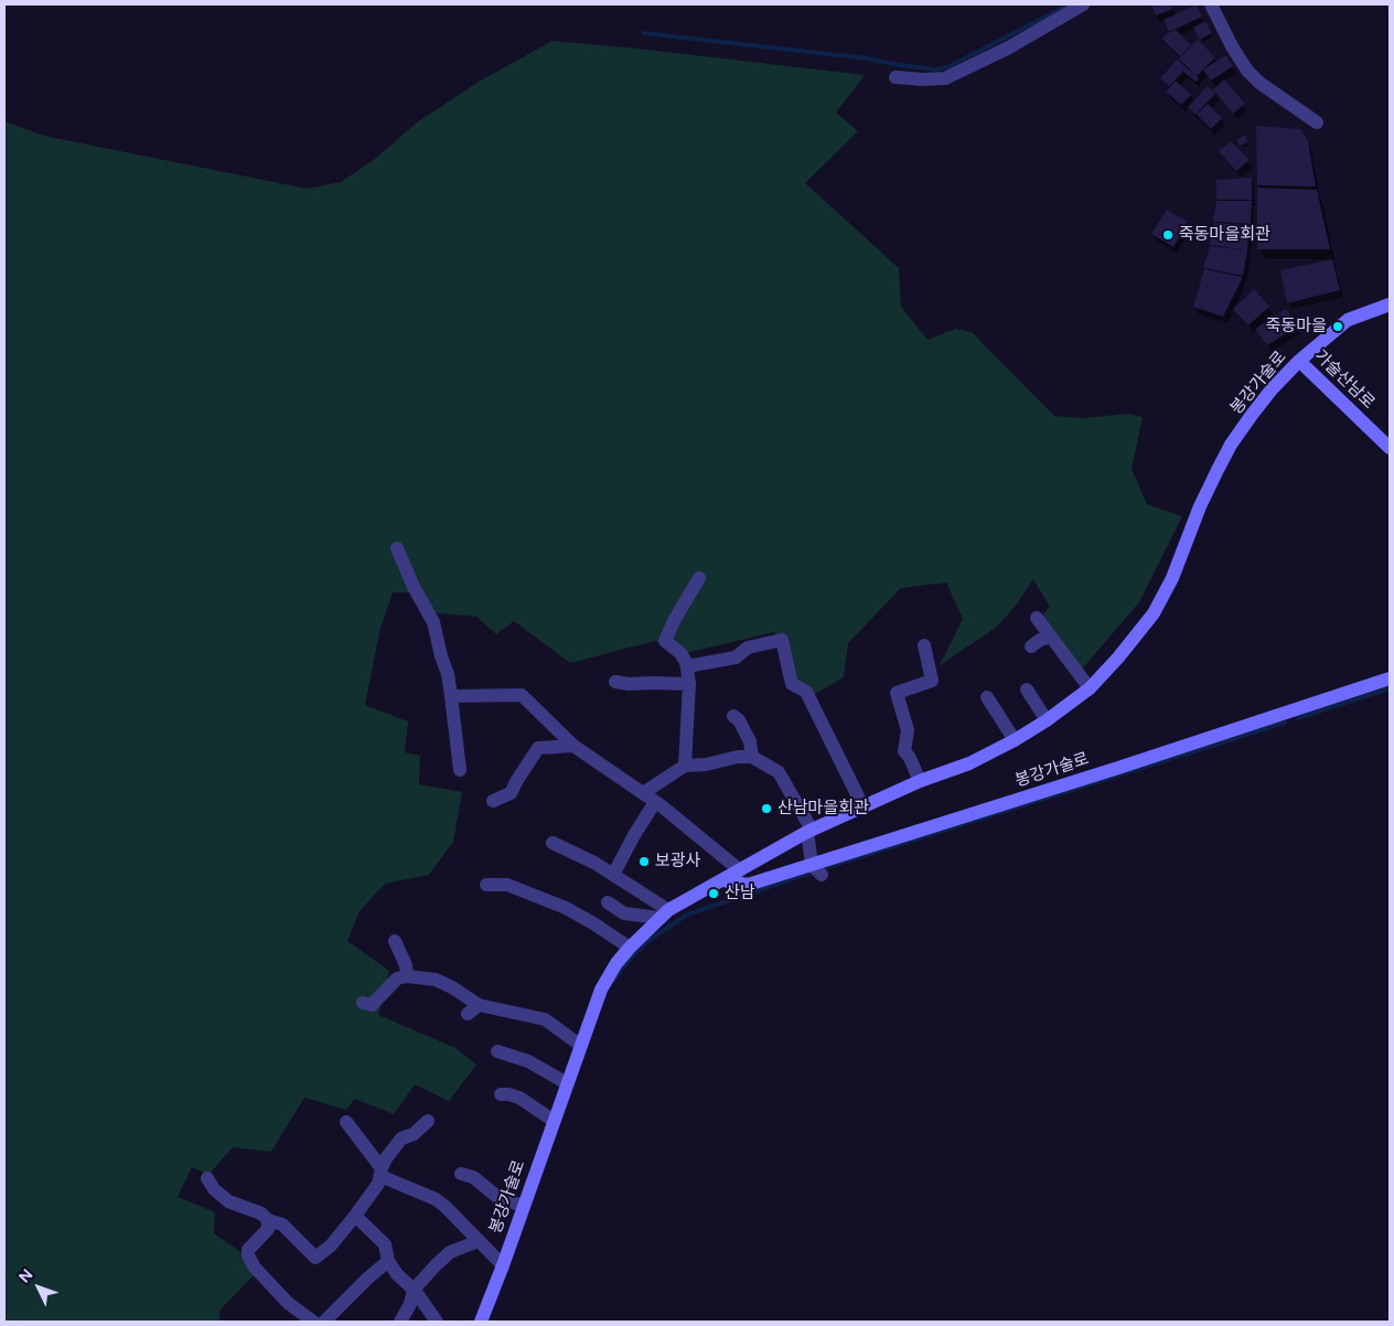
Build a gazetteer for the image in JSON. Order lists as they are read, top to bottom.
{
  "streets": {
    "street": ["가술산남로", "봉강가술로"]
  },
  "crossings": [
    ["가술산남로", "봉강가술로"]
  ],
  "places": [
    "죽동마을회관",
    "죽동마을",
    "산남마을회관",
    "보광사",
    "산남"
  ],
  "north": "top left"
}
